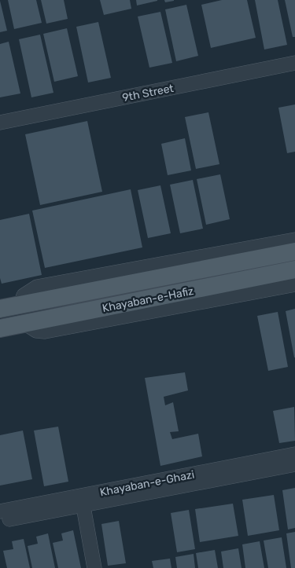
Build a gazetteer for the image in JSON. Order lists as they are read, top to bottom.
{
  "streets": {
    "main road": ["Khayaban-e-Hafiz"],
    "street": ["9th Street", "Khayaban-e-Ghazi"]
  }
}
